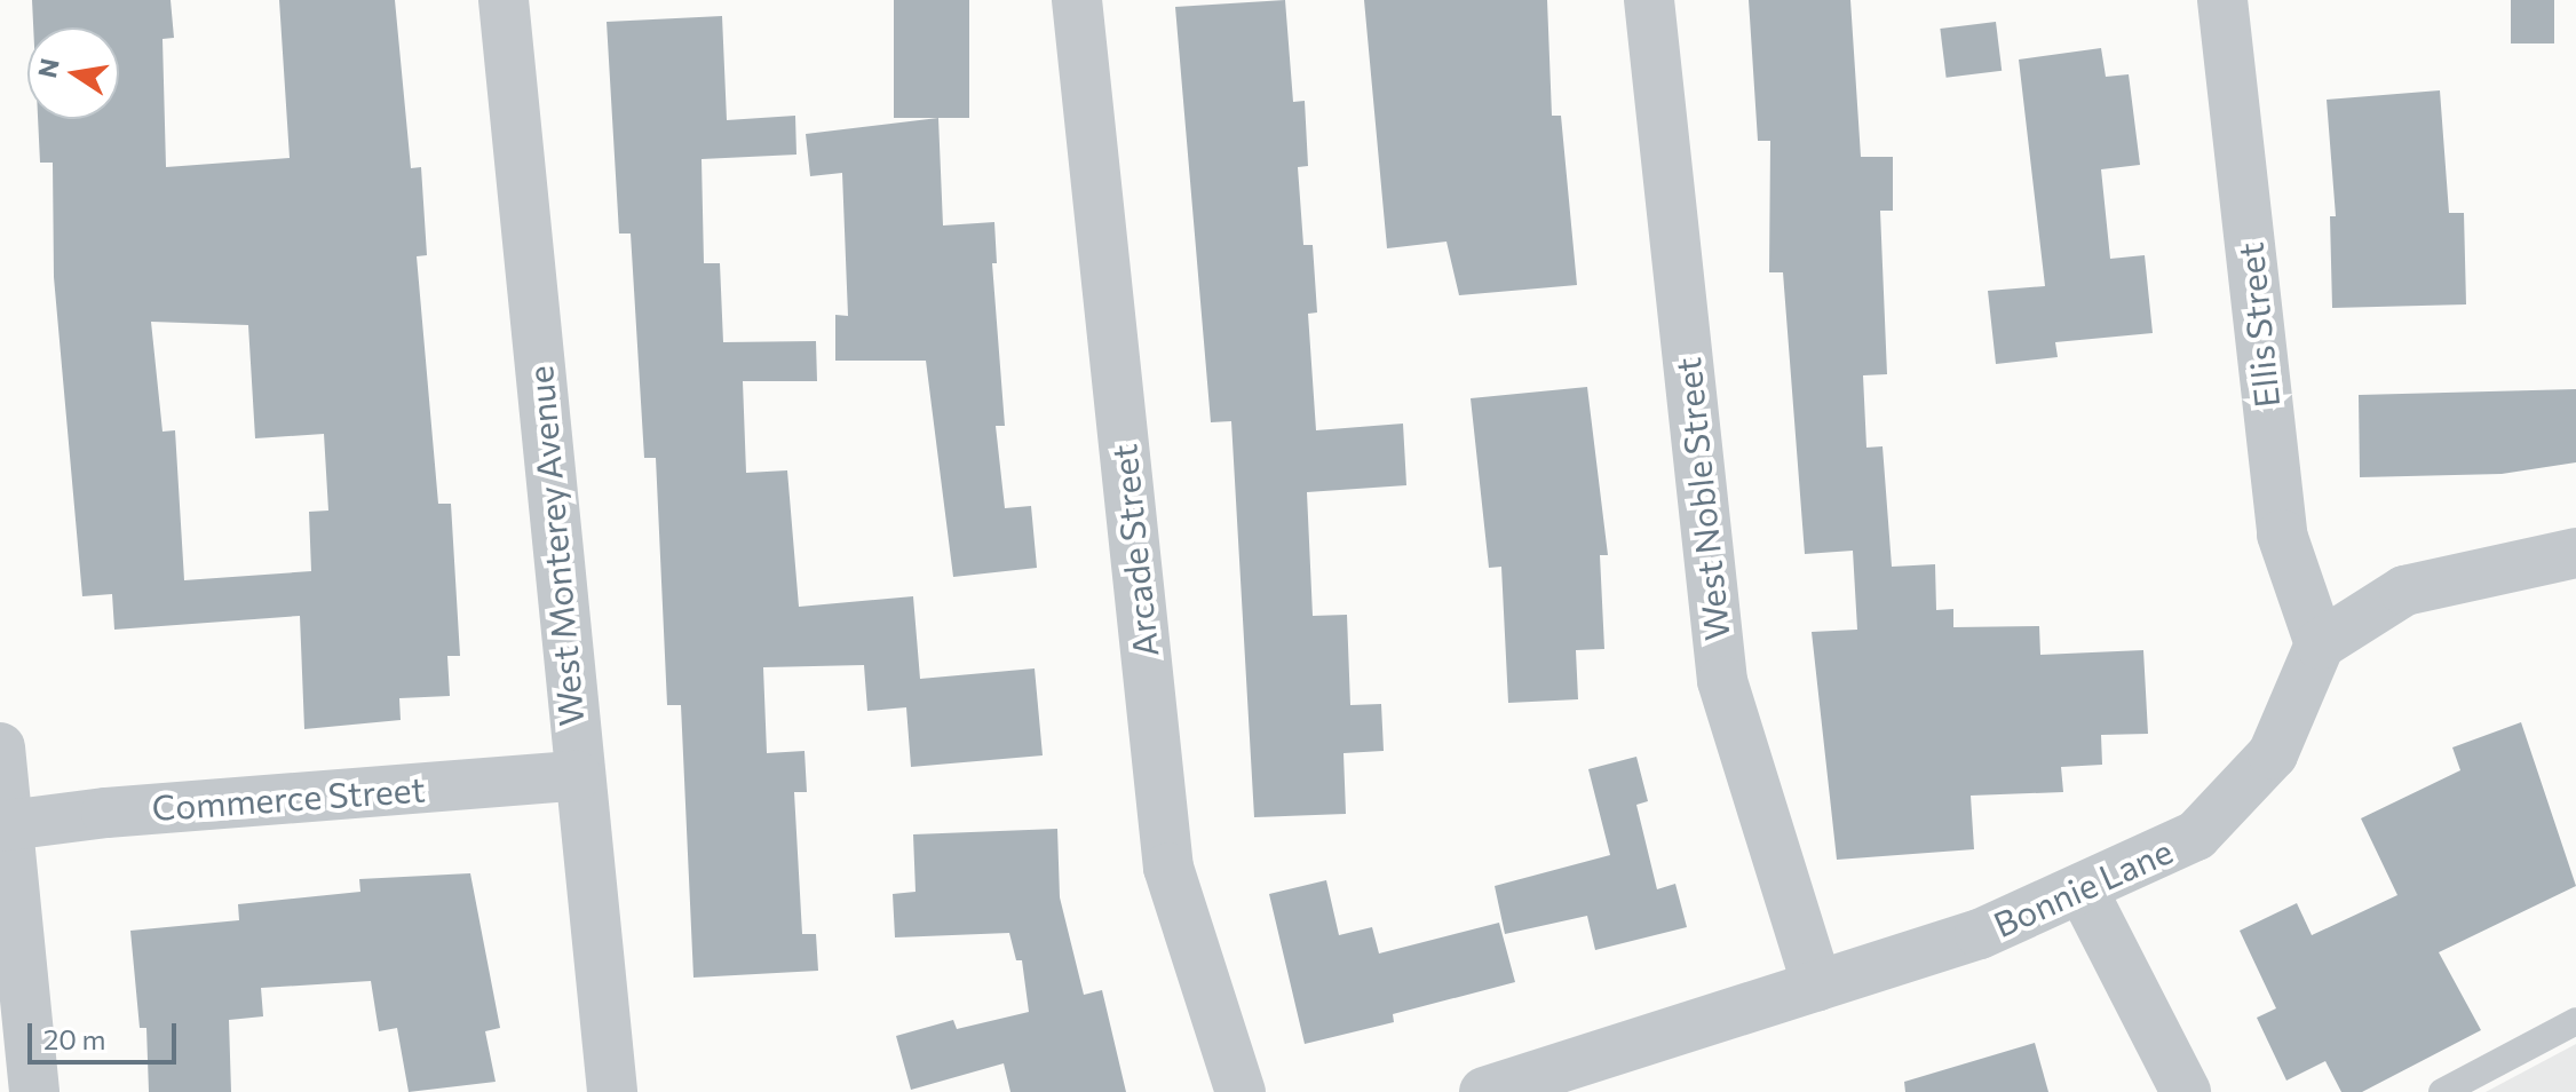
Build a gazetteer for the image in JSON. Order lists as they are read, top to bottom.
{
  "streets": {
    "street": [
      "Ellis Street",
      "West Noble Street",
      "West Monterey Avenue",
      "Arcade Street",
      "Commerce Street",
      "Bonnie Lane"
    ]
  },
  "crossings": [
    ["Ellis Street", "Bonnie Lane"],
    ["West Noble Street", "Bonnie Lane"],
    ["West Monterey Avenue", "Commerce Street"]
  ],
  "scale_bar": "20 m",
  "north": "left"
}
